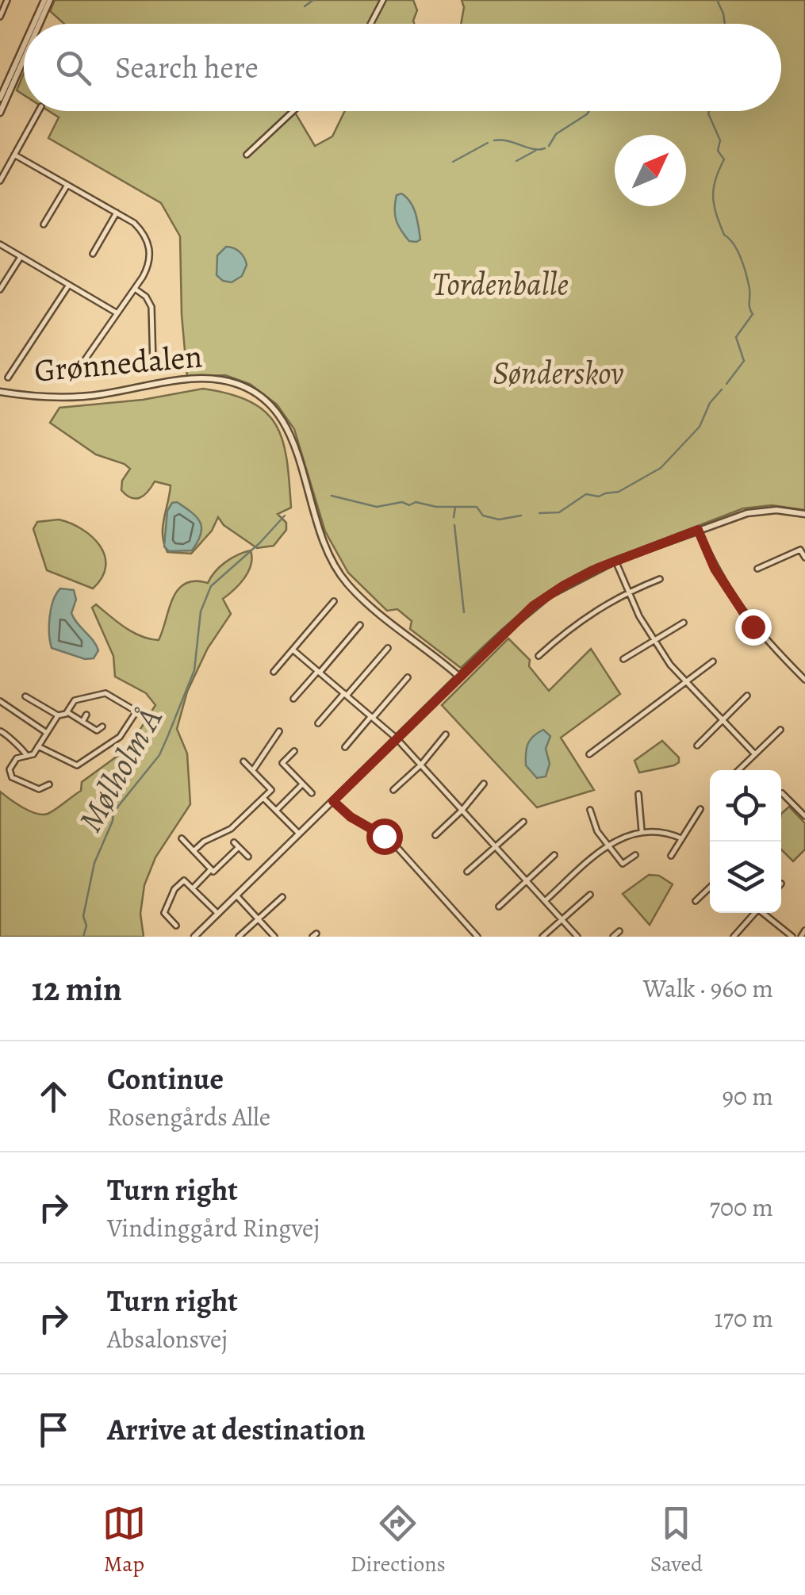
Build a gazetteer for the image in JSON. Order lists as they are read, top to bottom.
{
  "streets": {
    "street": ["Grønnedalen"]
  },
  "water": ["Mølholm Å"],
  "parks": ["Tordenballe", "Sønderskov"],
  "north": "top right",
  "page": {
    "search": "Search here",
    "heading": ["12 min", "Walk · 960 m"],
    "list": [
      ["Continue", "Rosengårds Alle", "90 m"],
      ["Turn right", "Vindinggård Ringvej", "700 m"],
      ["Turn right", "Absalonsvej", "170 m"],
      "Arrive at destination"
    ],
    "nav": ["Map", "Directions", "Saved"]
  }
}
